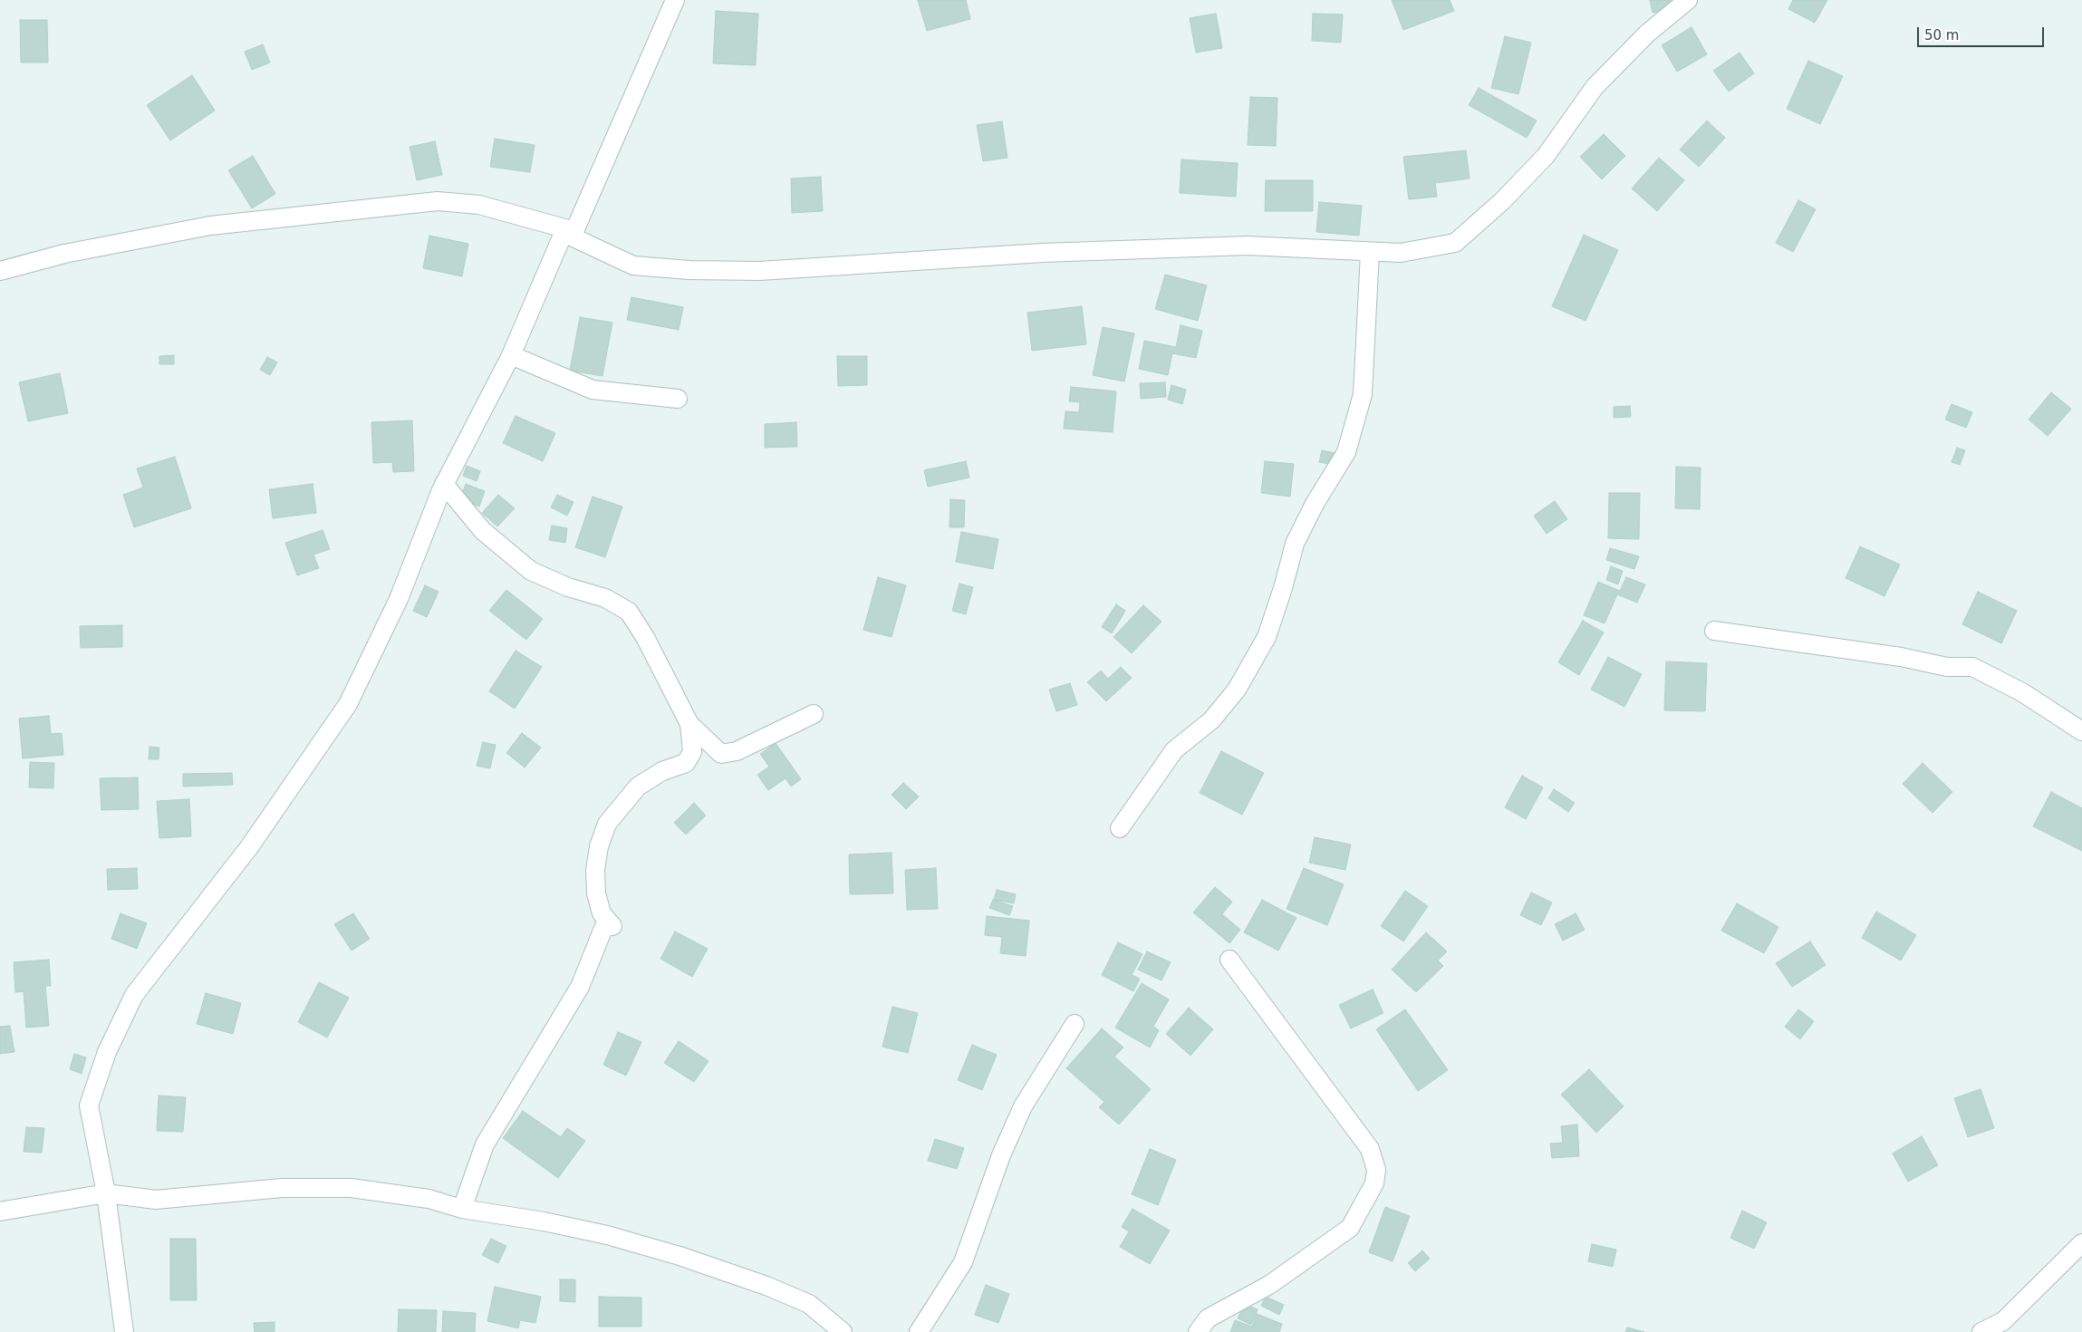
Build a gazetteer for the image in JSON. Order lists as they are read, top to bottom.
{
  "scale_bar": "50 m"
}
